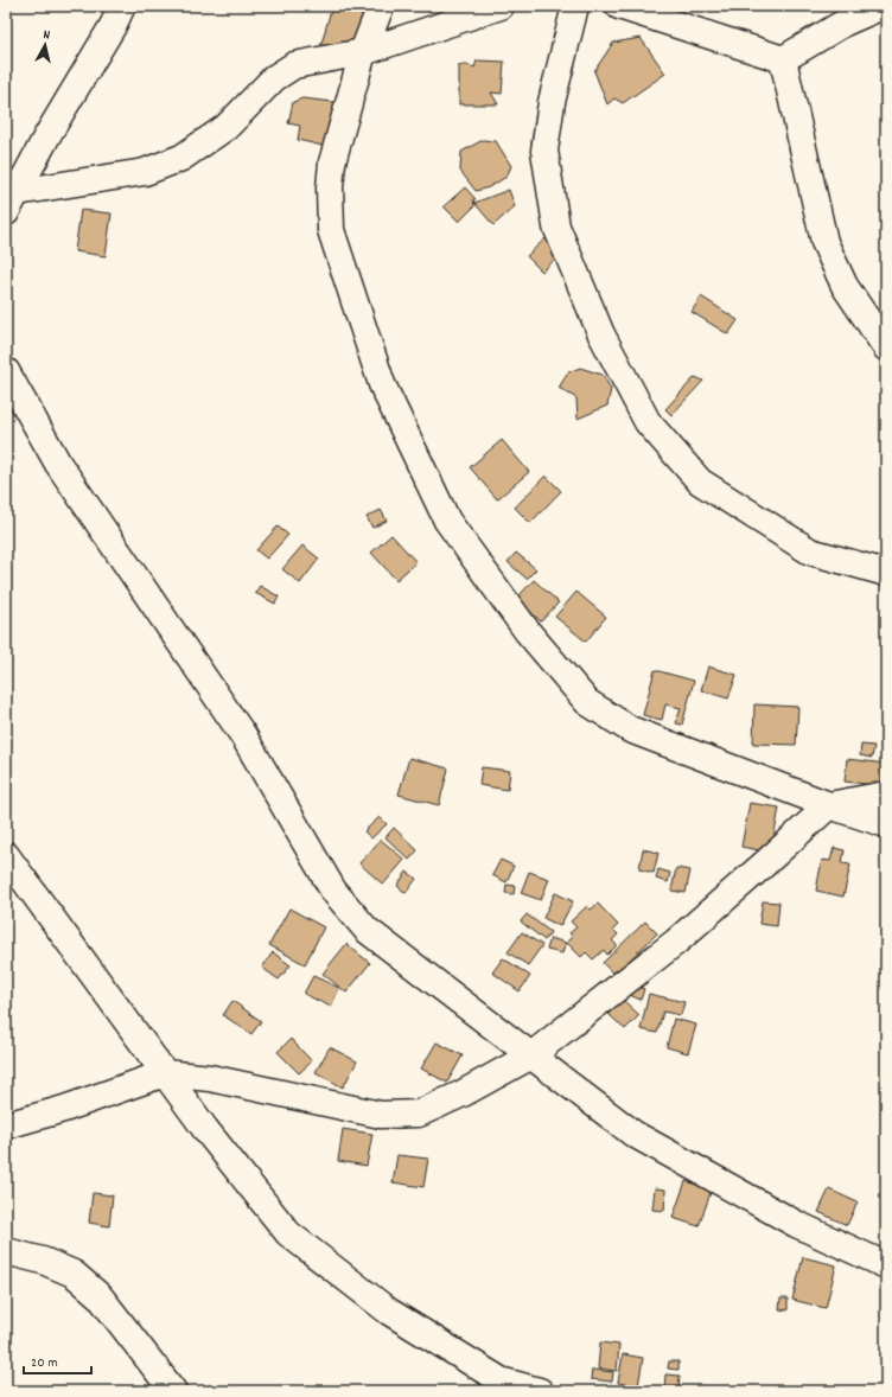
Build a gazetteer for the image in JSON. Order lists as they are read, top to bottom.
{
  "scale_bar": "20 m",
  "north": "top"
}
